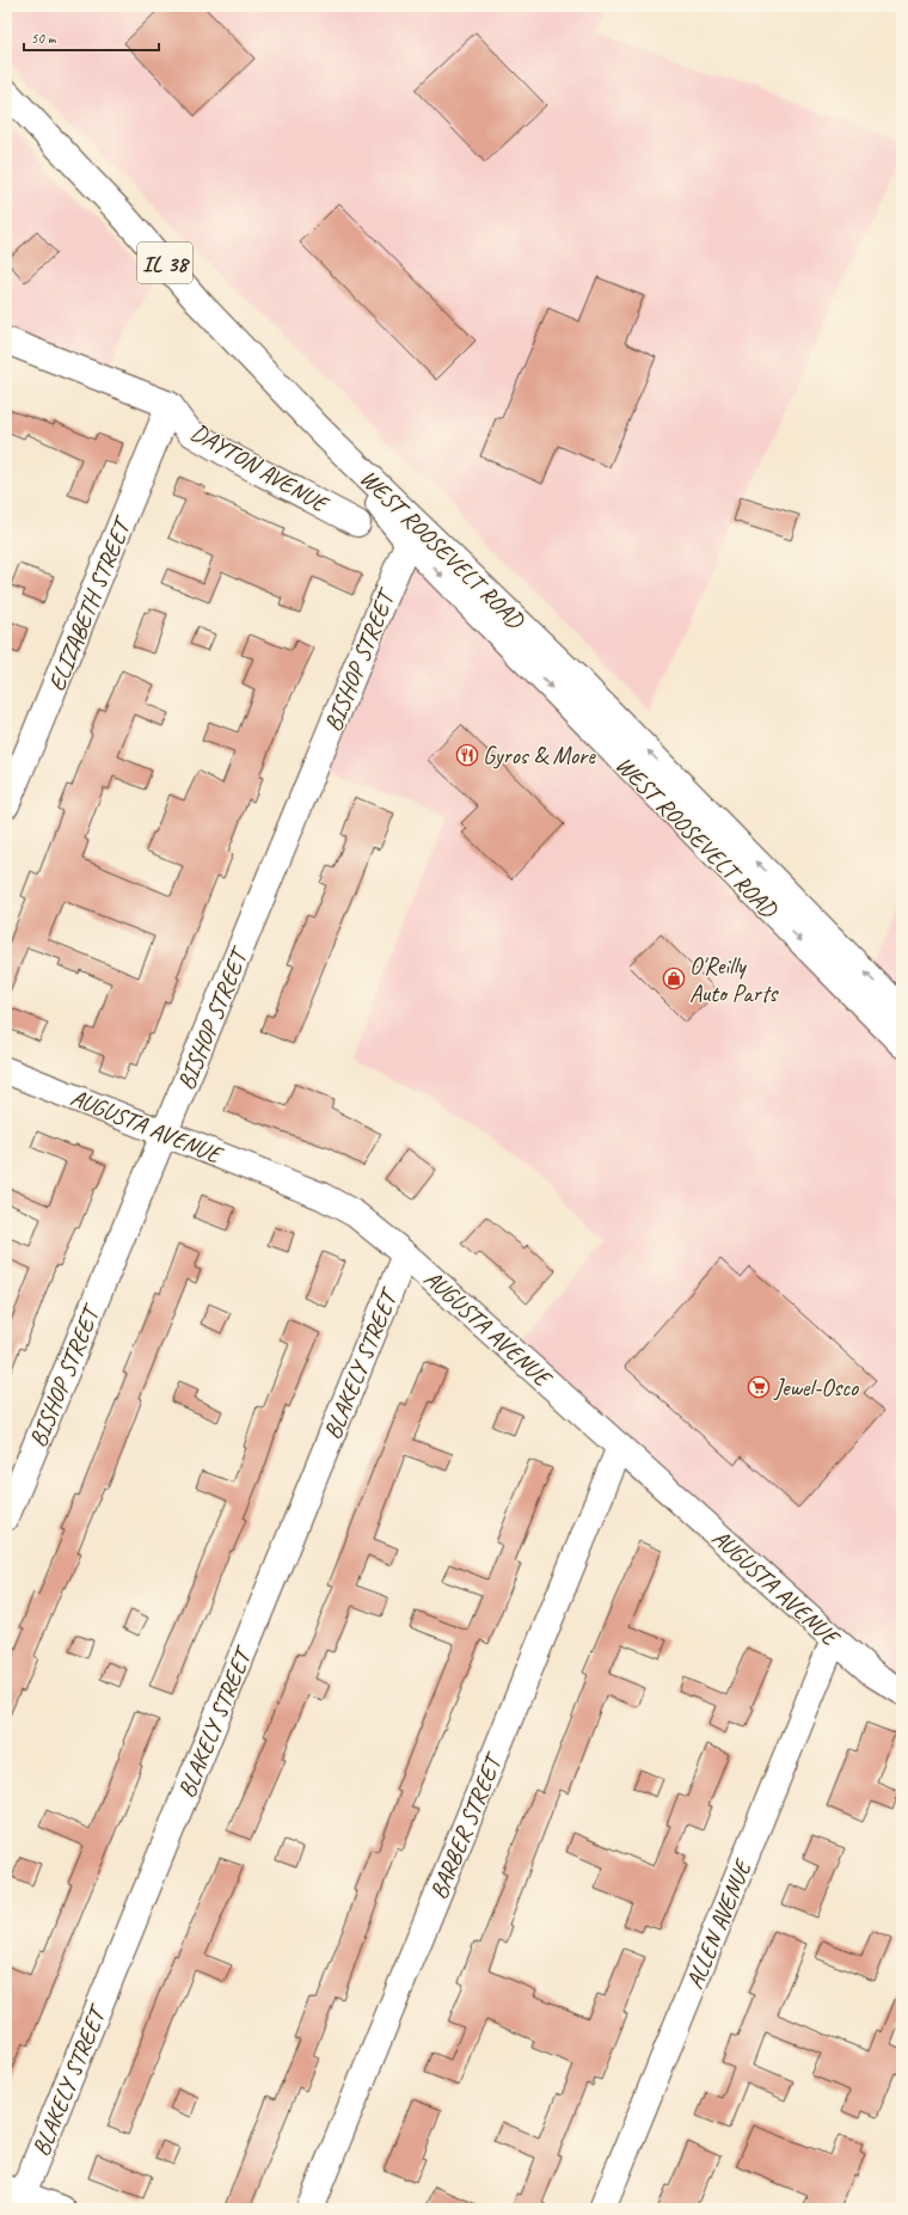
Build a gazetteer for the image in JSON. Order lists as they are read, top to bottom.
{
  "streets": {
    "street": [
      "IL 38",
      "DAYTON AVENUE",
      "WEST ROOSEVELT ROAD",
      "ELIZABETH STREET",
      "BISHOP STREET",
      "AUGUSTA AVENUE",
      "BLAKELY STREET",
      "BARBER STREET",
      "ALLEN AVENUE"
    ]
  },
  "crossings": [
    ["DAYTON AVENUE", "ELIZABETH STREET"],
    ["WEST ROOSEVELT ROAD", "BISHOP STREET"],
    ["BISHOP STREET", "AUGUSTA AVENUE"],
    ["AUGUSTA AVENUE", "BLAKELY STREET"],
    ["AUGUSTA AVENUE", "BARBER STREET"],
    ["AUGUSTA AVENUE", "ALLEN AVENUE"]
  ],
  "places": {
    "restaurant": ["Gyros & More"],
    "shop": ["O'Reilly Auto Parts"],
    "supermarket": ["Jewel-Osco"]
  },
  "scale_bar": "50 m"
}
